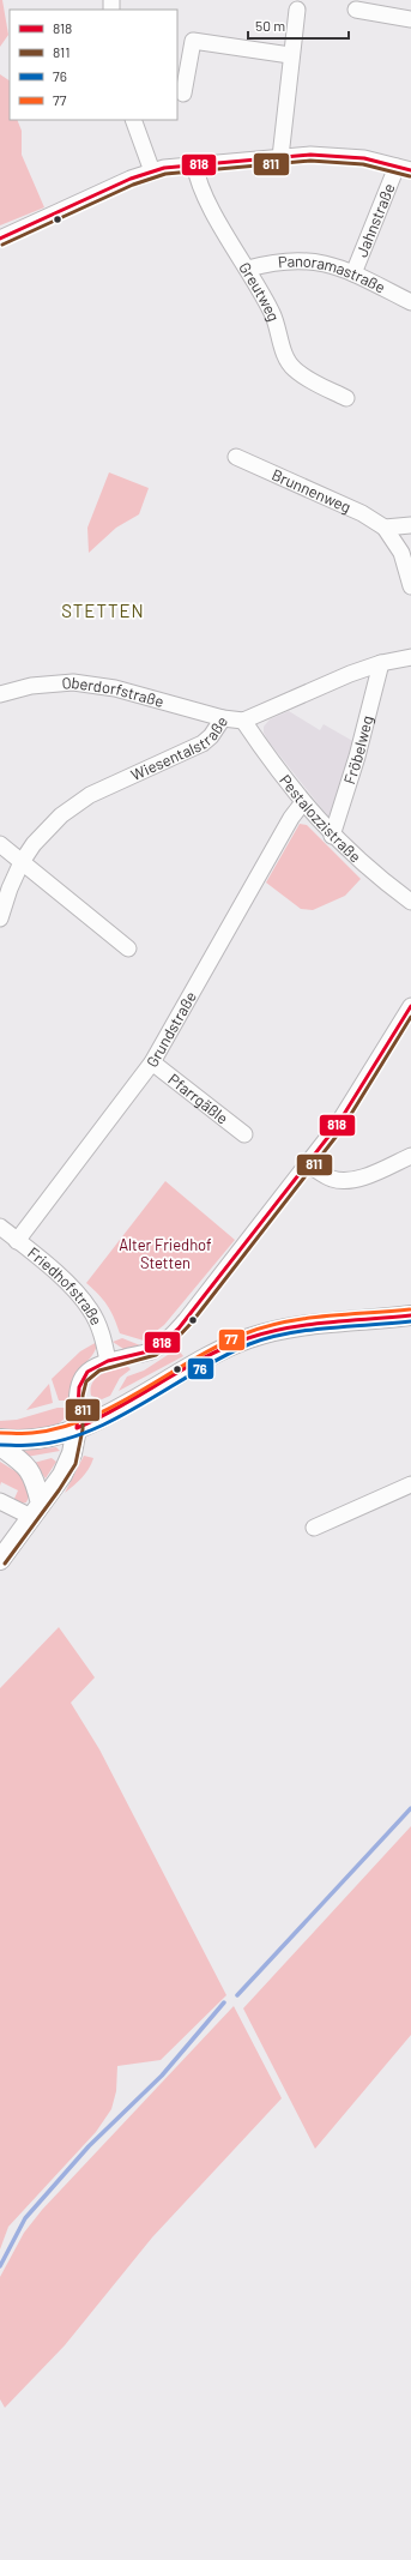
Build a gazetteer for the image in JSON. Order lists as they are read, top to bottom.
{
  "streets": {
    "street": [
      "Jahnstraße",
      "Panoramastraße",
      "Greutweg",
      "Brunnenweg",
      "Oberdorfstraße",
      "Wiesentalstraße",
      "Fröbelweg",
      "Pestalozzistraße",
      "Grundstraße",
      "Pfarrgäßle",
      "Friedhofstraße"
    ]
  },
  "crossings": [
    ["Jahnstraße", "Panoramastraße"],
    ["Jahnstraße", "Greutweg"],
    ["Panoramastraße", "Greutweg"],
    ["Oberdorfstraße", "Wiesentalstraße"],
    ["Wiesentalstraße", "Fröbelweg"],
    ["Wiesentalstraße", "Pestalozzistraße"],
    ["Fröbelweg", "Pestalozzistraße"],
    ["Pestalozzistraße", "Grundstraße"],
    ["Grundstraße", "Pfarrgäßle"],
    ["Grundstraße", "Friedhofstraße"]
  ],
  "districts": ["STETTEN"],
  "parks": ["Alter Friedhof Stetten"],
  "lines": [
    "transit line 818",
    "transit line 811",
    "transit line 77",
    "transit line 76"
  ],
  "legend": [
    "818",
    "811",
    "76",
    "77"
  ],
  "scale_bar": "50 m"
}
